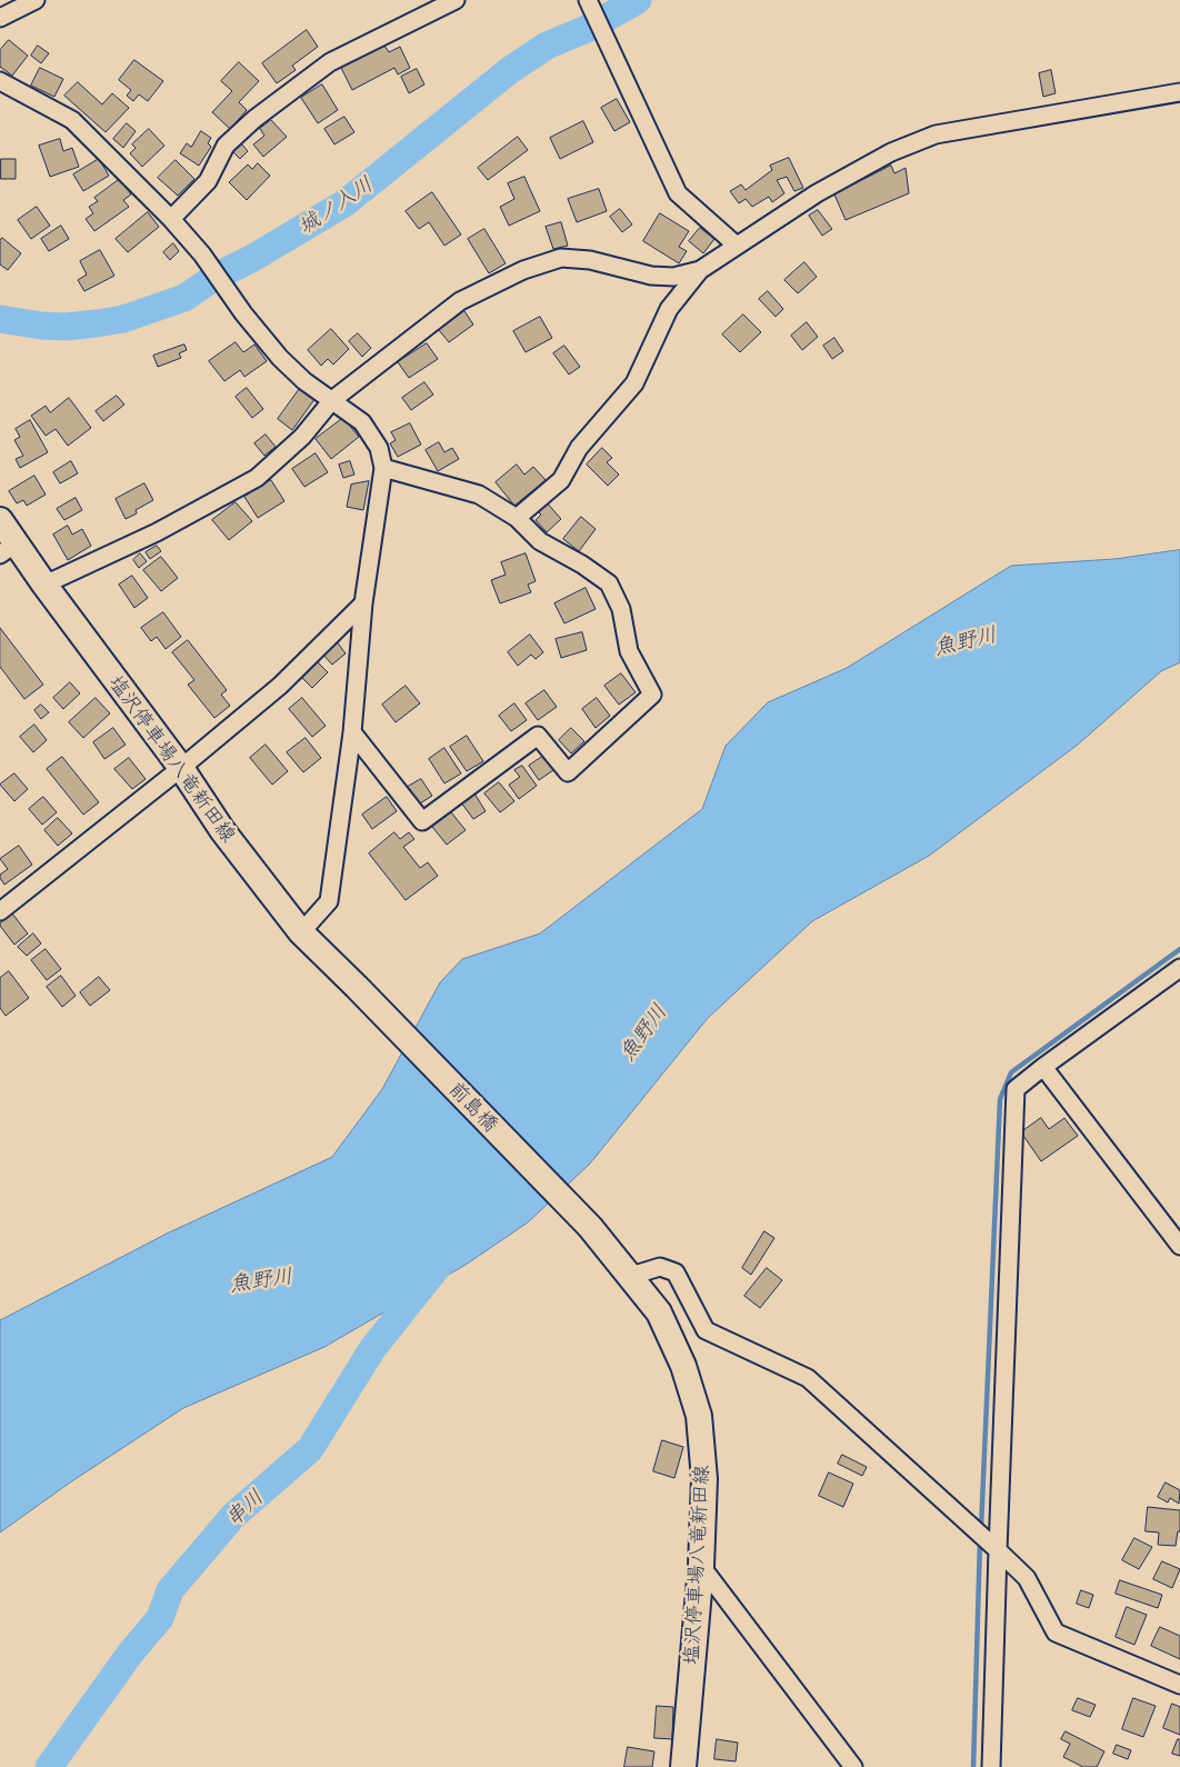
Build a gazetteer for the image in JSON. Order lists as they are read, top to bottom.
{
  "streets": {
    "main road": ["塩沢停車場八竜新田線", "前島橋"]
  },
  "crossings": [
    ["塩沢停車場八竜新田線", "前島橋"]
  ],
  "water": ["城ノ入川", "魚野川", "串川"]
}
